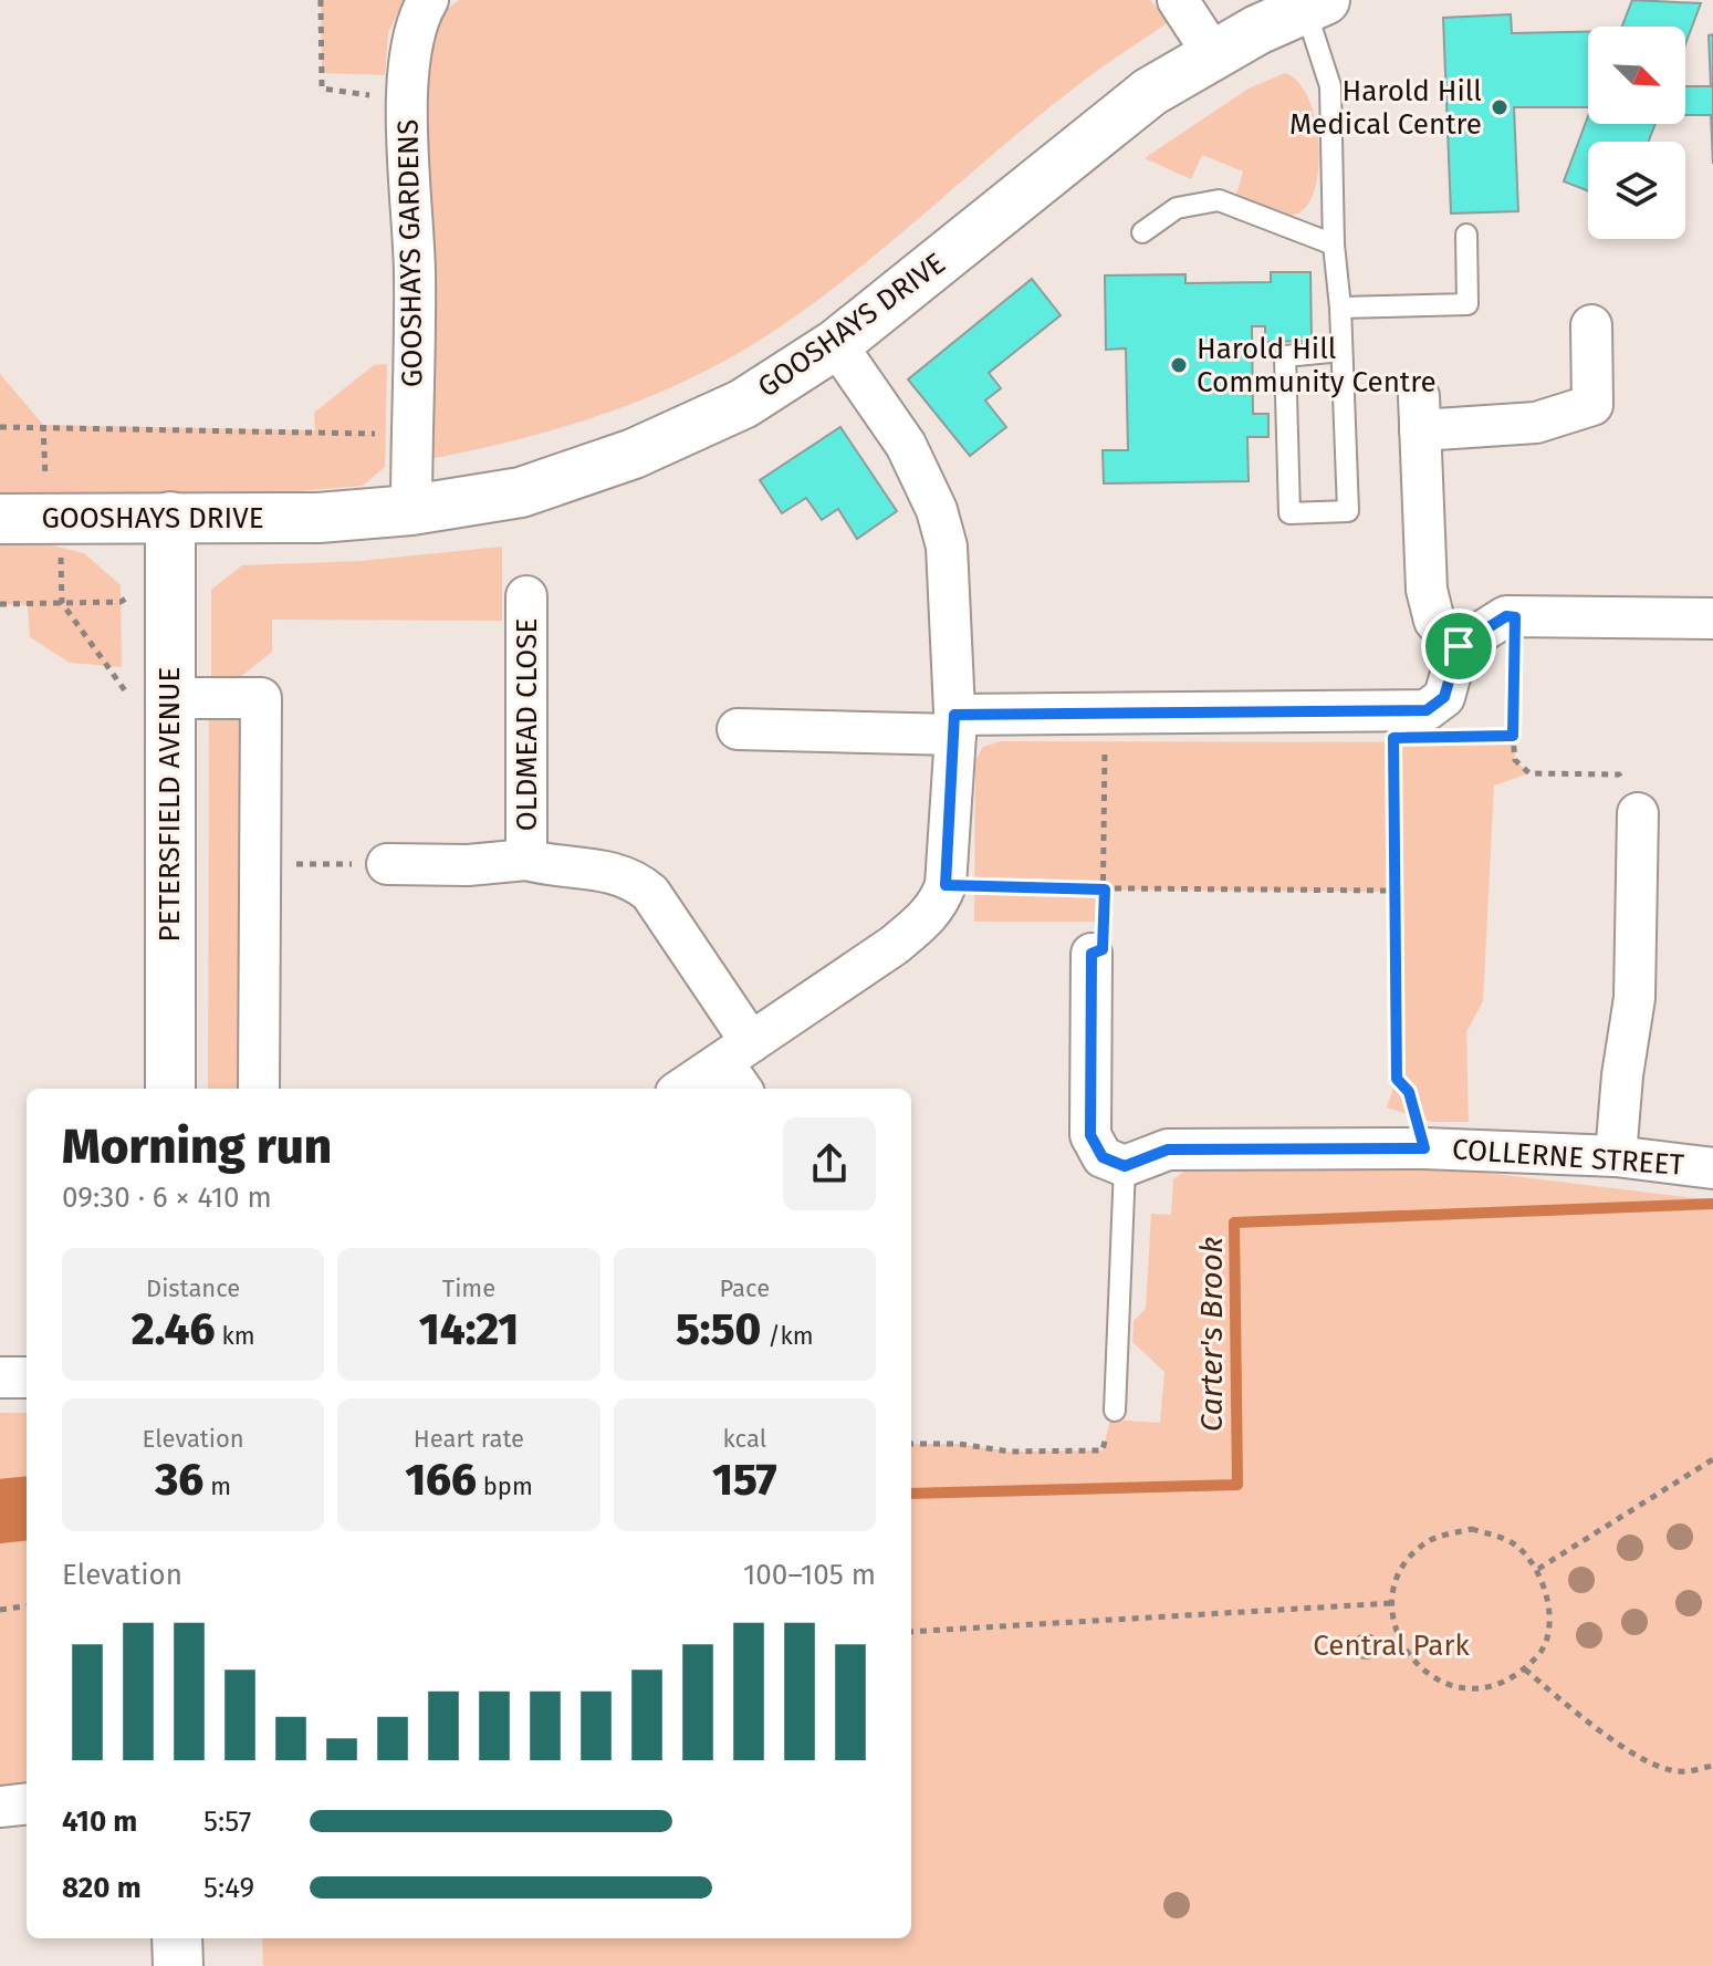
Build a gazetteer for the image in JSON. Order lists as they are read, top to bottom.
{
  "streets": {
    "street": [
      "GOOSHAYS GARDENS",
      "GOOSHAYS DRIVE",
      "OLDMEAD CLOSE",
      "PETERSFIELD AVENUE",
      "COLLERNE STREET"
    ]
  },
  "crossings": [
    ["GOOSHAYS GARDENS", "GOOSHAYS DRIVE"],
    ["GOOSHAYS DRIVE", "PETERSFIELD AVENUE"]
  ],
  "water": ["Carter's Brook"],
  "parks": ["Central Park"],
  "places": ["Harold Hill Medical Centre", "Harold Hill Community Centre"],
  "north": "bottom right",
  "page": {
    "heading": ["Morning run", "09:30 · 6 × 410 m"],
    "stats": [
      ["Distance", "2.46 km"],
      ["Time", "14:21"],
      ["Pace", "5:50 /km"],
      ["Elevation", "36 m"],
      ["Heart rate", "166 bpm"],
      ["kcal", "157"]
    ],
    "chart": ["Elevation", "100–105 m"],
    "list": [
      {
        "name": "410 m",
        "note": "5:57"
      },
      {
        "name": "820 m",
        "note": "5:49"
      }
    ]
  }
}
